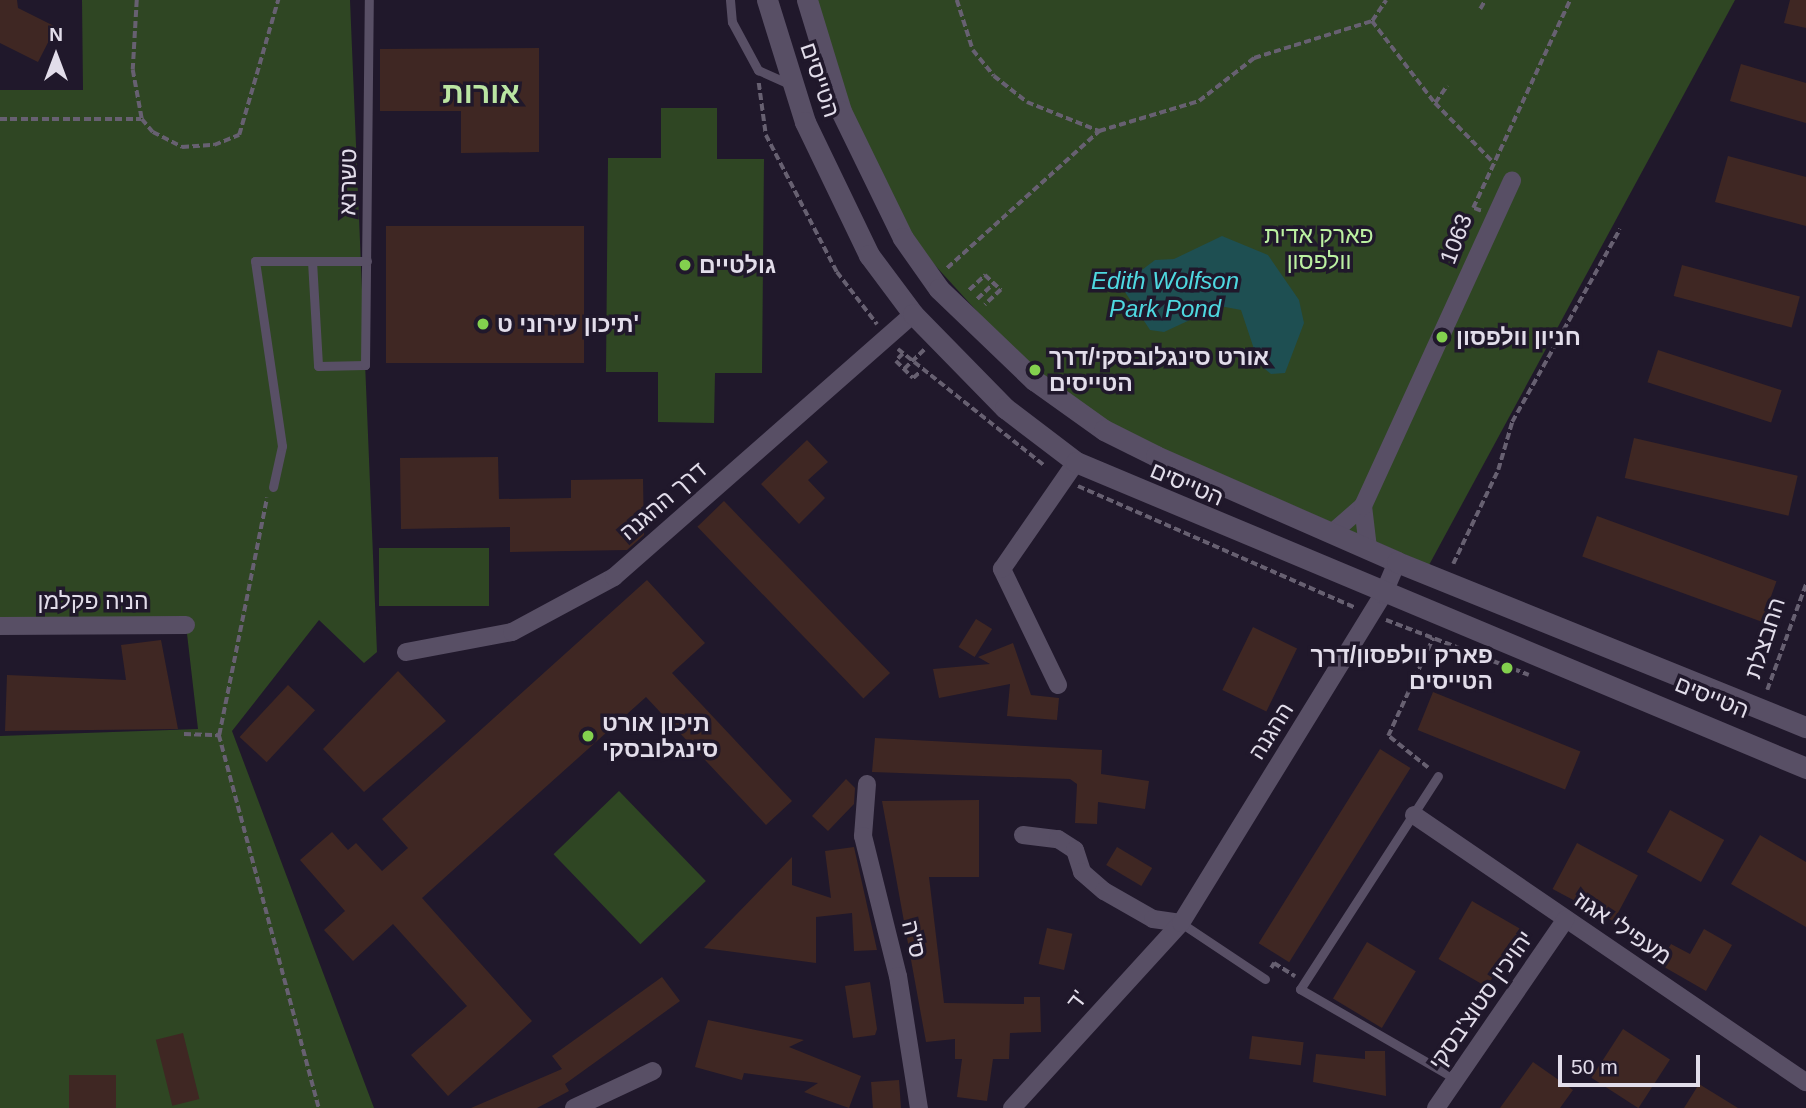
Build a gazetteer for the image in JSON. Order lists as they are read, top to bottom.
{
  "streets": {
    "main road": ["הטייסים"],
    "street": [
      "1063",
      "דרך ההגנה",
      "הניה פקלמן",
      "ההגנה",
      "מעפילי אגוז",
      "ס\"ה",
      "ד'",
      "יהויכין סטוצ'בסקי"
    ],
    "lane": ["טשרנא"],
    "path": ["החבצלת"]
  },
  "crossings": [
    ["הטייסים", "1063"],
    ["הטייסים", "דרך ההגנה"],
    ["הטייסים", "החבצלת"],
    ["הטייסים", "ההגנה"],
    ["ההגנה", "ד'"],
    ["מעפילי אגוז", "יהויכין סטוצ'בסקי"]
  ],
  "districts": ["אורות"],
  "water": ["Edith Wolfson Park Pond"],
  "parks": ["פארק אדית וולפסון"],
  "places": [
    "גולטיים",
    "תיכון עירוני ט'",
    "חניון וולפסון",
    "אורט סינגלובסקי/דרך הטייסים",
    "פארק וולפסון/דרך הטייסים",
    "תיכון אורט סינגלובסקי"
  ],
  "scale_bar": "50 m",
  "north": "top"
}
